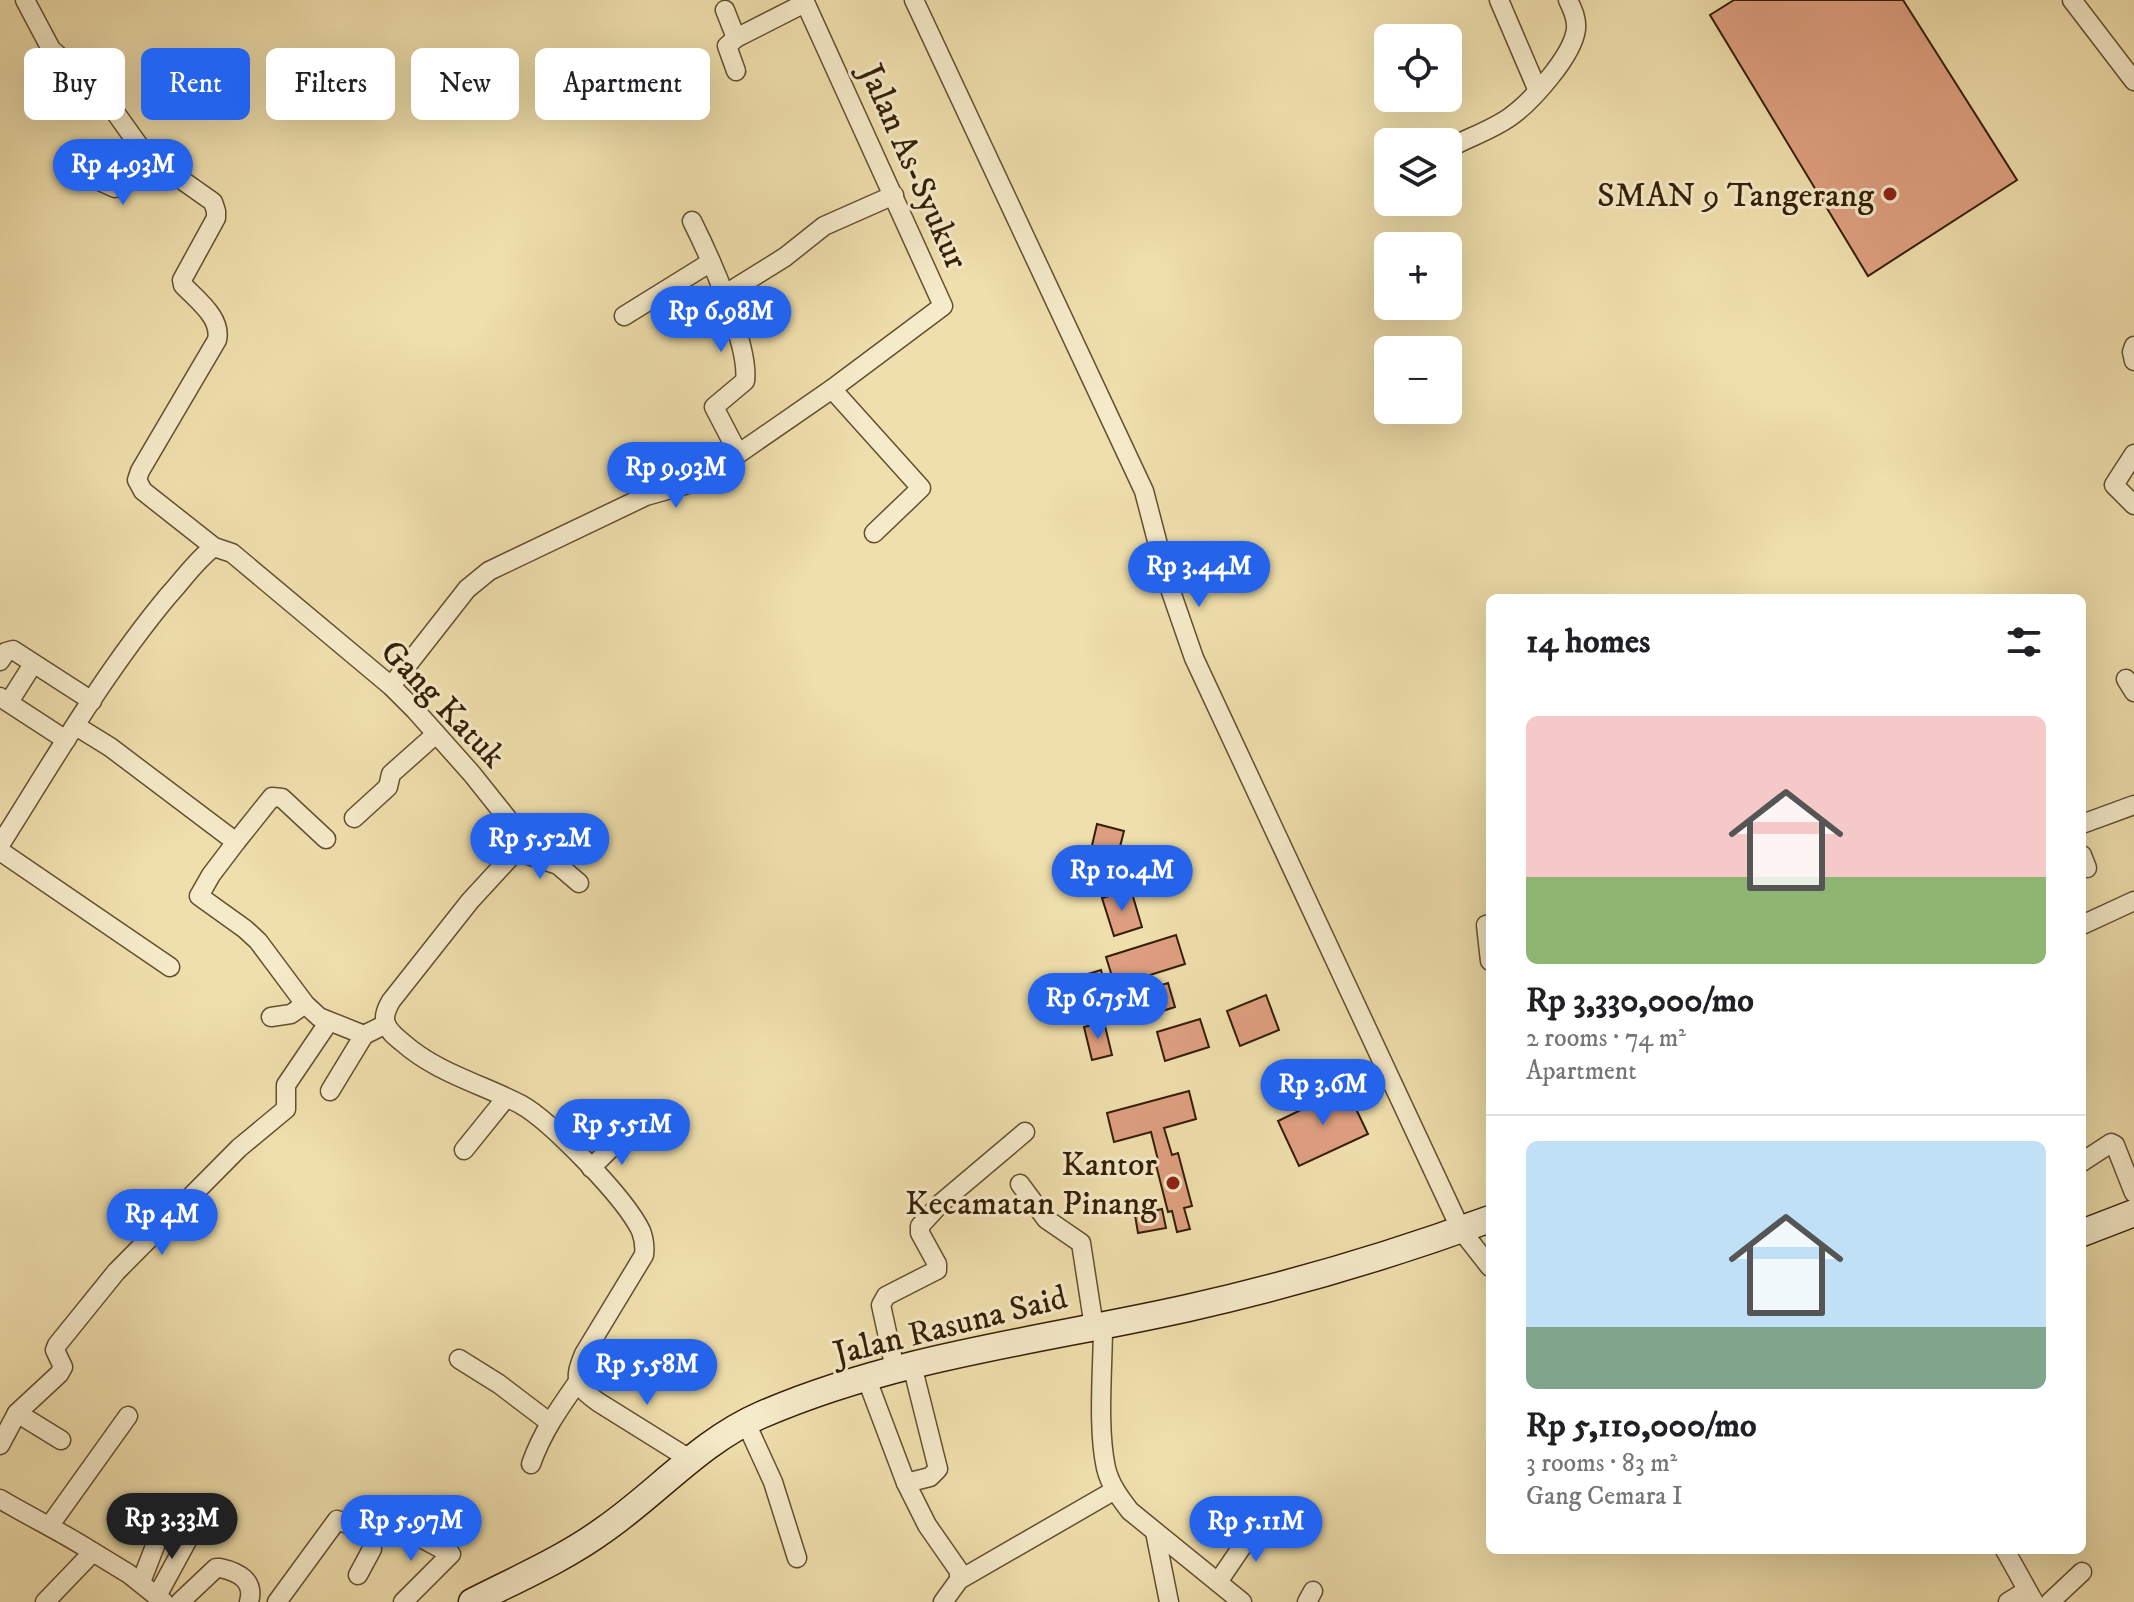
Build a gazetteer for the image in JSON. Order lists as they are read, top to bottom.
{
  "streets": {
    "main road": ["Jalan Rasuna Said"],
    "street": ["Jalan As-Syukur", "Gang Katuk"]
  },
  "crossings": [
    ["Jalan As-Syukur", "Gang Katuk"]
  ],
  "places": ["SMAN 9 Tangerang", "Kantor Kecamatan Pinang"],
  "page": {
    "map_buttons": ["+", "−"],
    "chip": [
      "Buy",
      "Rent",
      "Filters",
      "New",
      "Apartment"
    ],
    "price": [
      "Rp 4.93M",
      "Rp 6.98M",
      "Rp 9.93M",
      "Rp 3.44M",
      "Rp 5.52M",
      "Rp 10.4M",
      "Rp 6.75M",
      "Rp 3.6M",
      "Rp 5.51M",
      "Rp 4M",
      "Rp 5.58M",
      "Rp 3.33M",
      "Rp 5.97M",
      "Rp 5.11M"
    ],
    "heading": "14 homes",
    "list": [
      {
        "name": "Rp 3,330,000/mo",
        "note": "2 rooms · 74 m² · Apartment"
      },
      {
        "name": "Rp 5,110,000/mo",
        "note": "3 rooms · 83 m² · Gang Cemara I"
      }
    ]
  }
}
